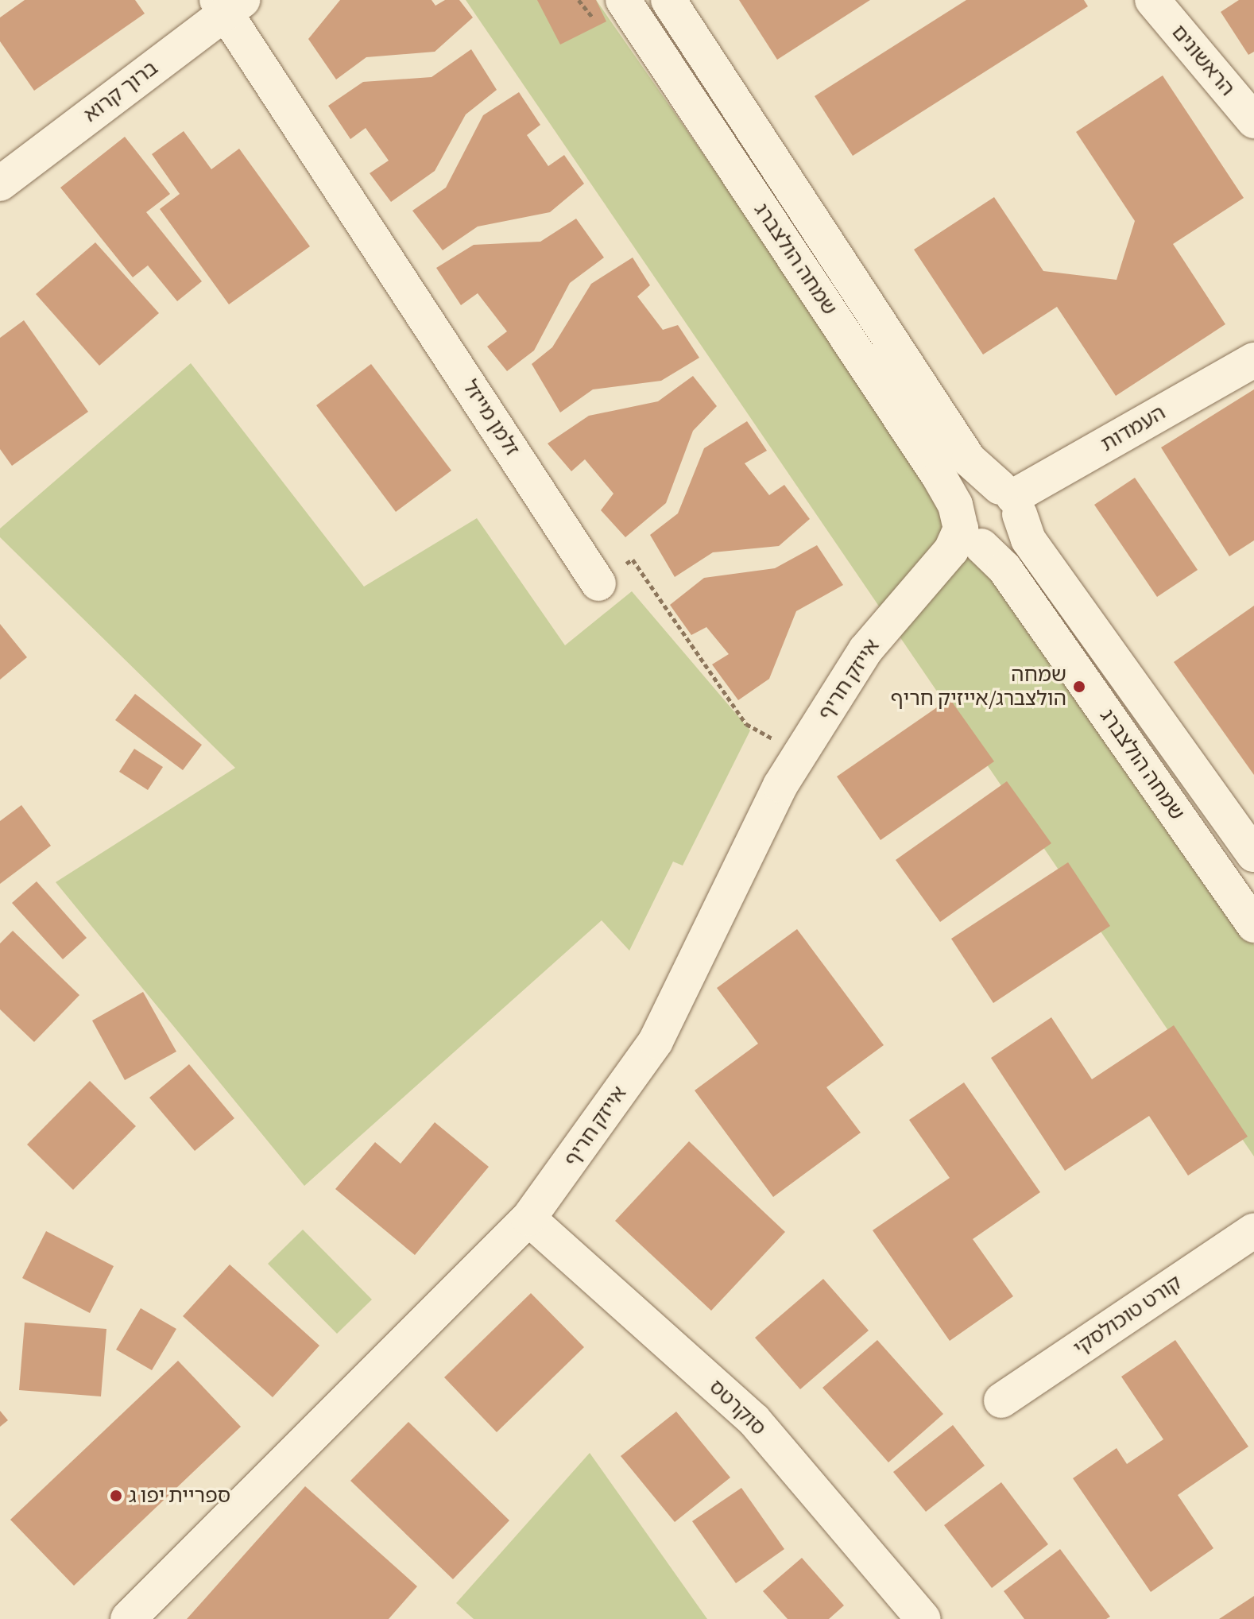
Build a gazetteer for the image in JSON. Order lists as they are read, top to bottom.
{
  "streets": {
    "street": [
      "הראשונים",
      "ברוך קרוא",
      "שמחה הולצברג",
      "זלמן מייזל",
      "העמדות",
      "אייזק חריף",
      "קורט טוכולסקי",
      "סוקרטס"
    ]
  },
  "crossings": [
    ["ברוך קרוא", "זלמן מייזל"],
    ["שמחה הולצברג", "העמדות"],
    ["שמחה הולצברג", "אייזק חריף"],
    ["העמדות", "אייזק חריף"],
    ["אייזק חריף", "סוקרטס"]
  ],
  "places": ["שמחה הולצברג/אייזיק חריף", "ספריית יפו ג"]
}
